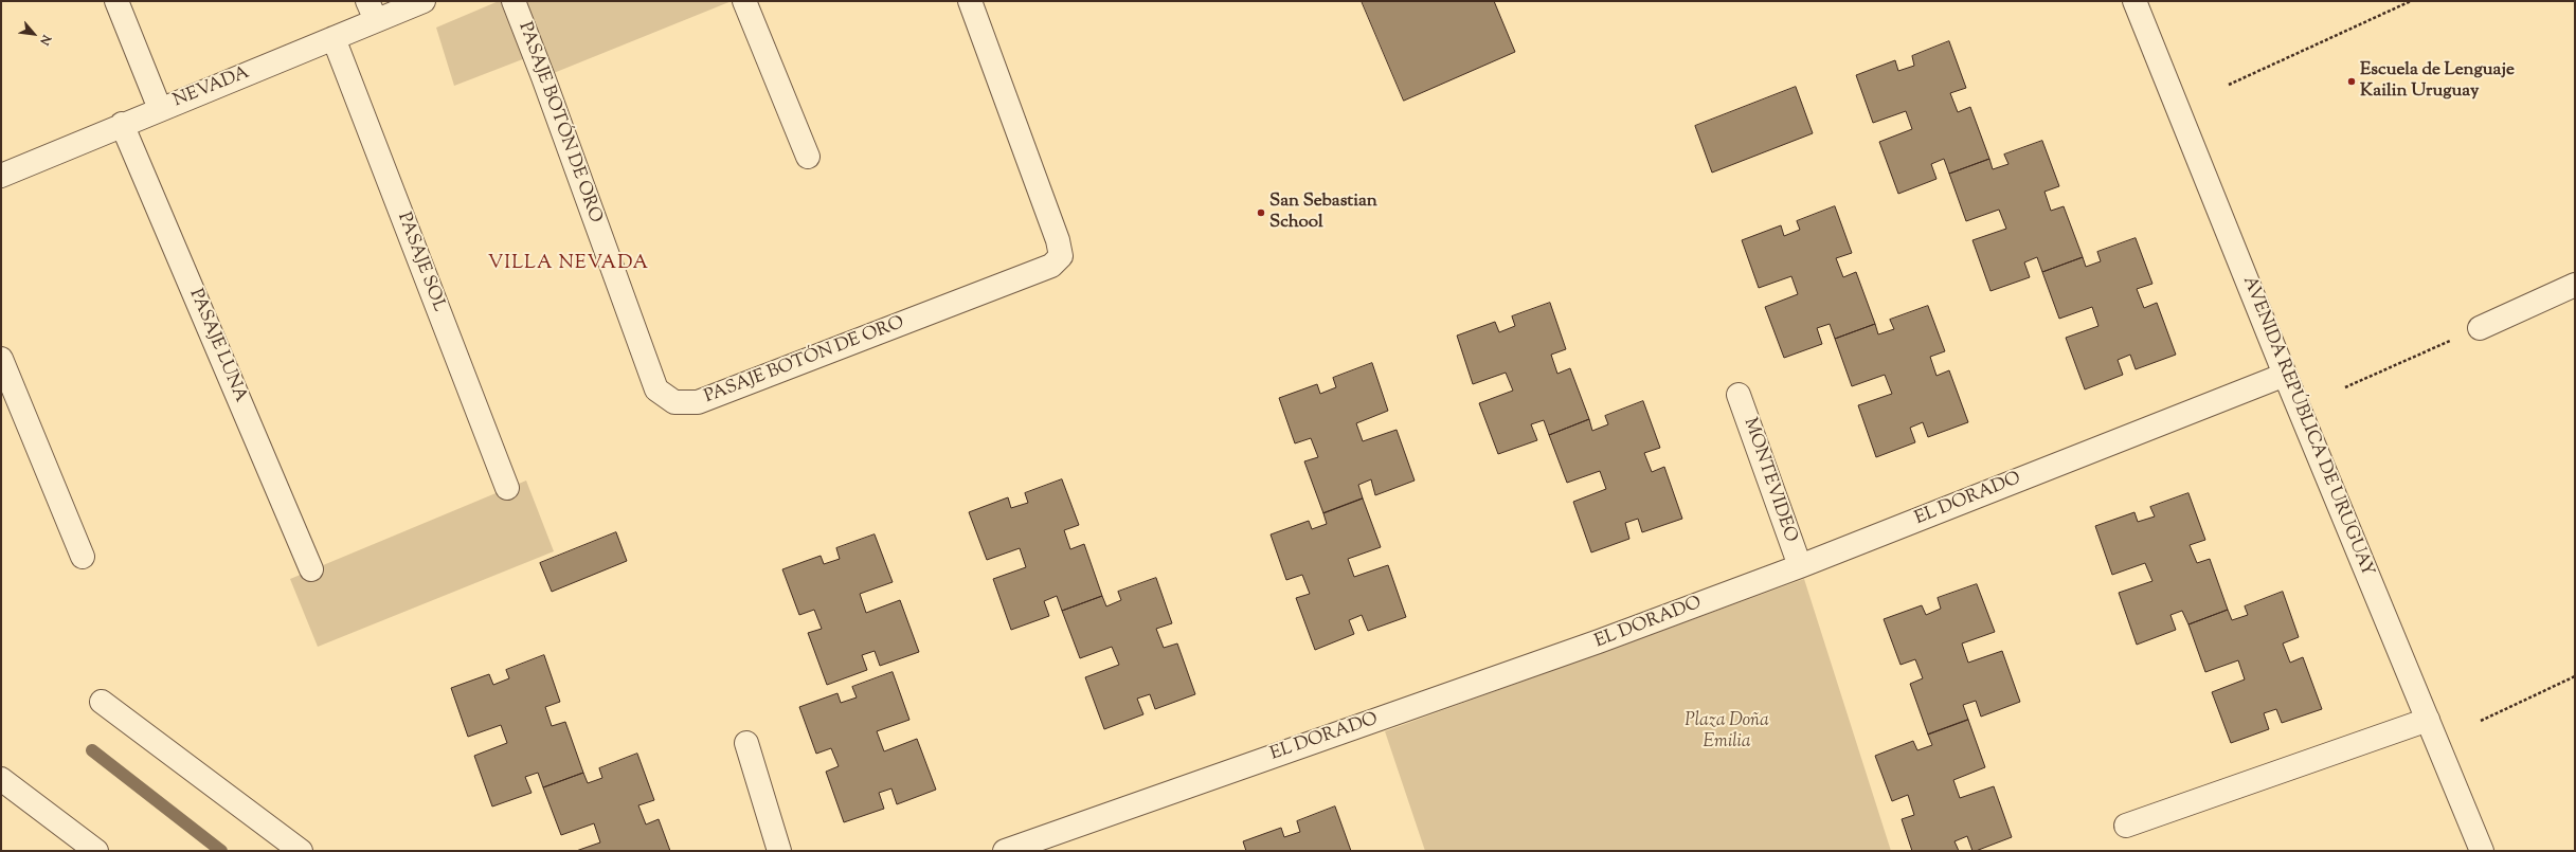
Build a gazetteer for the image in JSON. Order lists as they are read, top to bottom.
{
  "streets": {
    "street": [
      "NEVADA",
      "PASAJE BOTÓN DE ORO",
      "PASAJE SOL",
      "PASAJE LUNA",
      "AVENIDA REPÚBLICA DE URUGUAY",
      "MONTEVIDEO",
      "EL DORADO"
    ]
  },
  "crossings": [
    ["NEVADA", "PASAJE SOL"],
    ["NEVADA", "PASAJE LUNA"],
    ["AVENIDA REPÚBLICA DE URUGUAY", "EL DORADO"],
    ["MONTEVIDEO", "EL DORADO"]
  ],
  "districts": ["VILLA NEVADA"],
  "parks": ["Plaza Doña Emilia"],
  "places": ["Escuela de Lenguaje Kailin Uruguay", "San Sebastian School"],
  "north": "bottom right"
}
